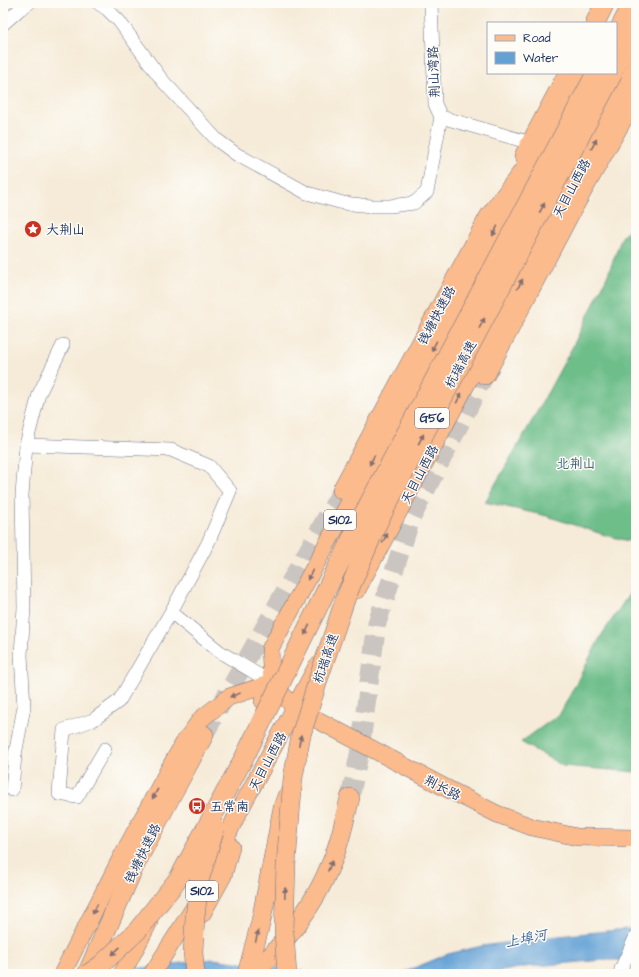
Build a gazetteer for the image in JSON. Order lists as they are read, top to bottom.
{
  "streets": {
    "highway": ["钱塘快速路", "杭瑞高速", "G56"],
    "main road": ["天目山西路", "S102", "荆长路"],
    "street": ["荆山湾路"]
  },
  "crossings": [
    ["荆山湾路", "钱塘快速路"],
    ["荆山湾路", "S102"],
    ["天目山西路", "荆长路"],
    ["钱塘快速路", "S102"],
    ["S102", "荆长路"]
  ],
  "water": ["上埠河"],
  "parks": ["北荆山"],
  "places": {
    "place": ["大荆山"],
    "bus stop": ["五常南"]
  },
  "legend": ["Road", "Water"]
}
